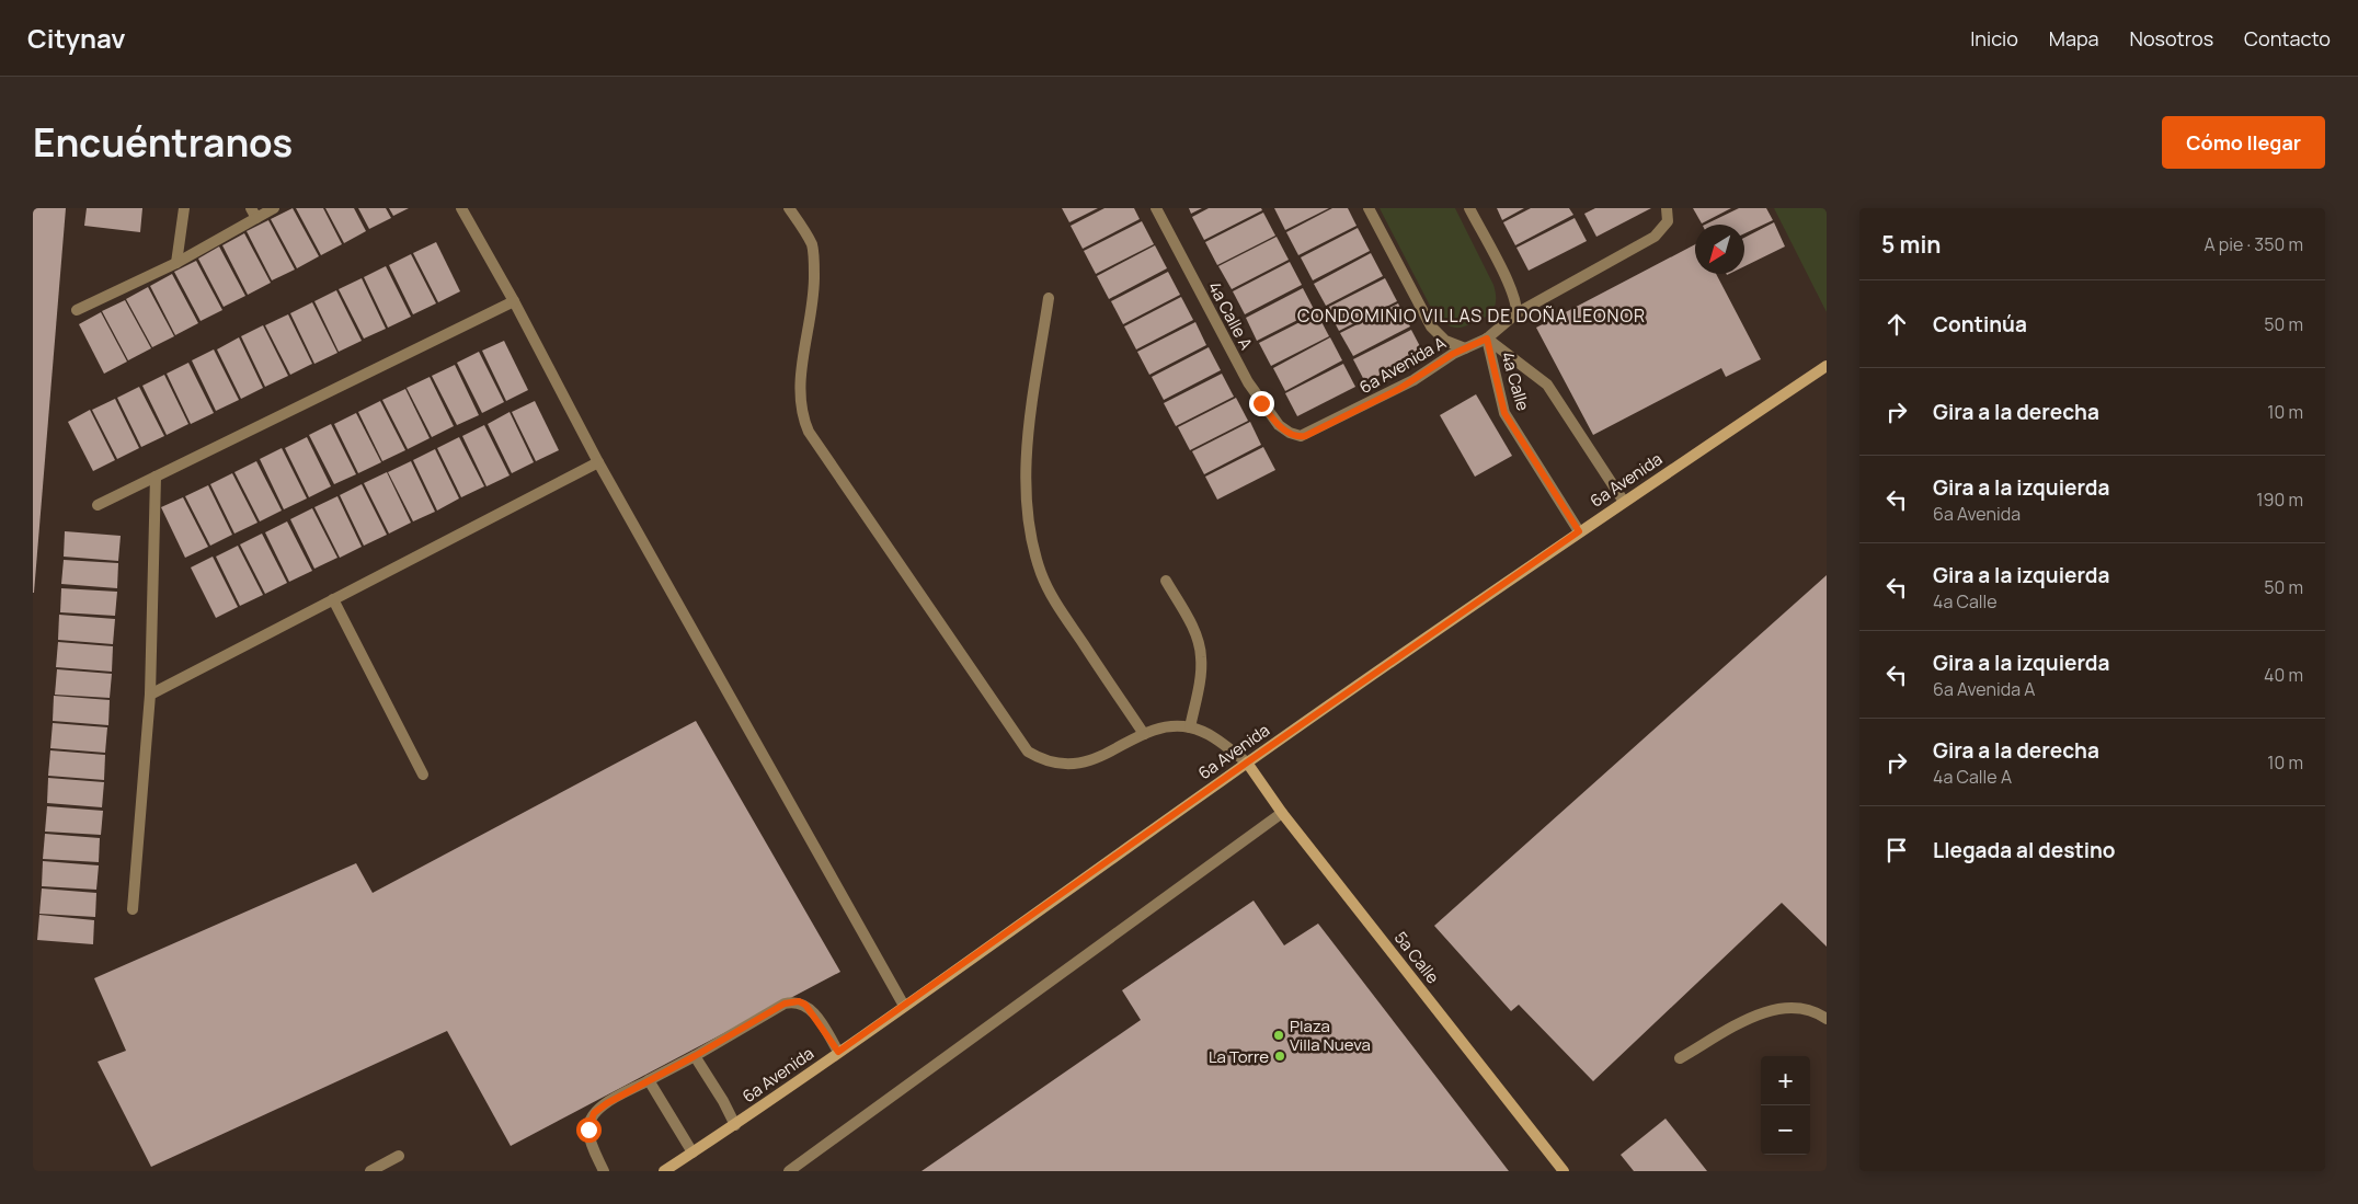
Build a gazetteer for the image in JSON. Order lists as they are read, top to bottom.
{
  "streets": {
    "main road": ["6a Avenida", "5a Calle"],
    "street": ["4a Calle A", "6a Avenida A", "4a Calle"]
  },
  "crossings": [
    ["4a Calle A", "6a Avenida A"],
    ["6a Avenida A", "4a Calle"],
    ["4a Calle", "6a Avenida"],
    ["6a Avenida", "5a Calle"]
  ],
  "districts": ["CONDOMINIO VILLAS DE DOÑA LEONOR"],
  "places": ["Plaza Villa Nueva", "La Torre"],
  "north": "bottom left",
  "page": {
    "header": "Citynav",
    "nav": [
      "Inicio",
      "Mapa",
      "Nosotros",
      "Contacto"
    ],
    "title": "Encuéntranos",
    "buttons": "Cómo llegar",
    "heading": ["5 min", "A pie · 350 m"],
    "list": [
      ["Continúa", "50 m"],
      ["Gira a la derecha", "10 m"],
      ["Gira a la izquierda", "6a Avenida", "190 m"],
      ["Gira a la izquierda", "4a Calle", "50 m"],
      ["Gira a la izquierda", "6a Avenida A", "40 m"],
      ["Gira a la derecha", "4a Calle A", "10 m"],
      "Llegada al destino"
    ],
    "map_buttons": ["+", "−"]
  }
}
